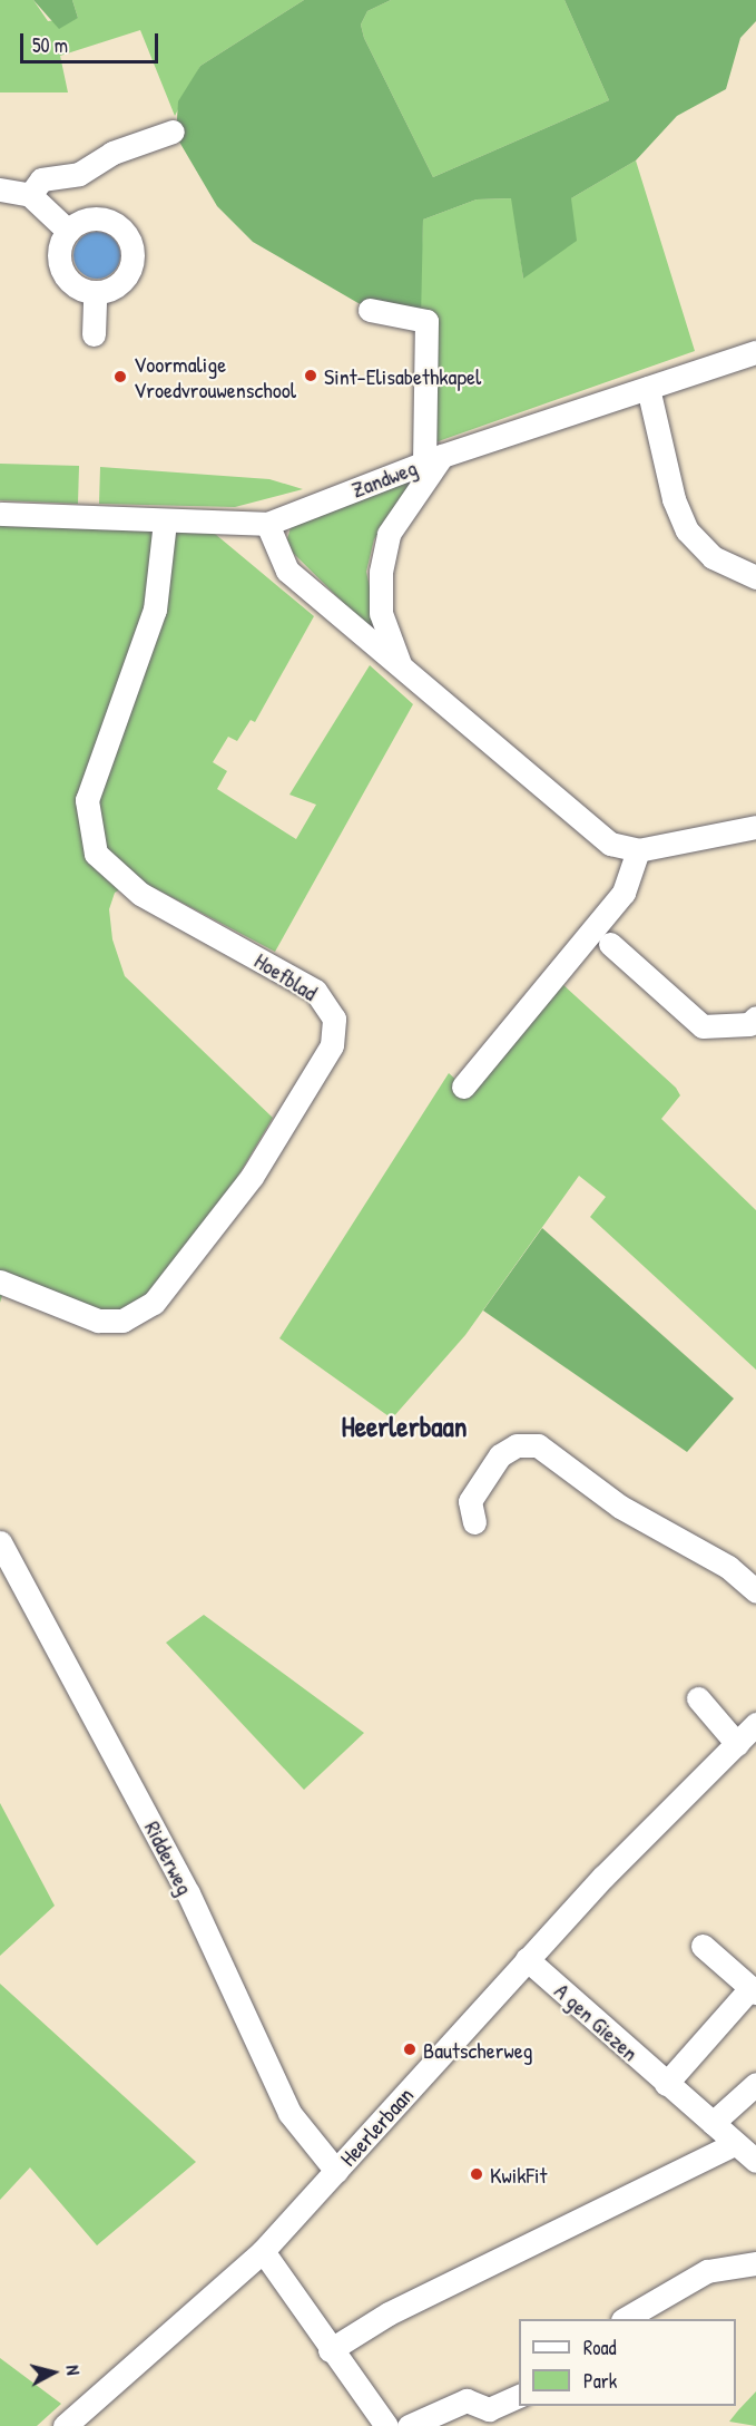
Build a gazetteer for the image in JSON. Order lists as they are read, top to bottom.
{
  "streets": {
    "street": [
      "Zandweg",
      "Hoefblad",
      "Ridderweg",
      "A gen Giezen",
      "Heerlerbaan"
    ]
  },
  "crossings": [
    ["Zandweg", "Hoefblad"],
    ["Ridderweg", "Heerlerbaan"],
    ["A gen Giezen", "Heerlerbaan"]
  ],
  "districts": ["Heerlerbaan"],
  "places": [
    "Sint-Elisabethkapel",
    "Voormalige Vroedvrouwenschool",
    "Bautscherweg",
    "KwikFit"
  ],
  "legend": ["Road", "Park"],
  "scale_bar": "50 m",
  "north": "right"
}
